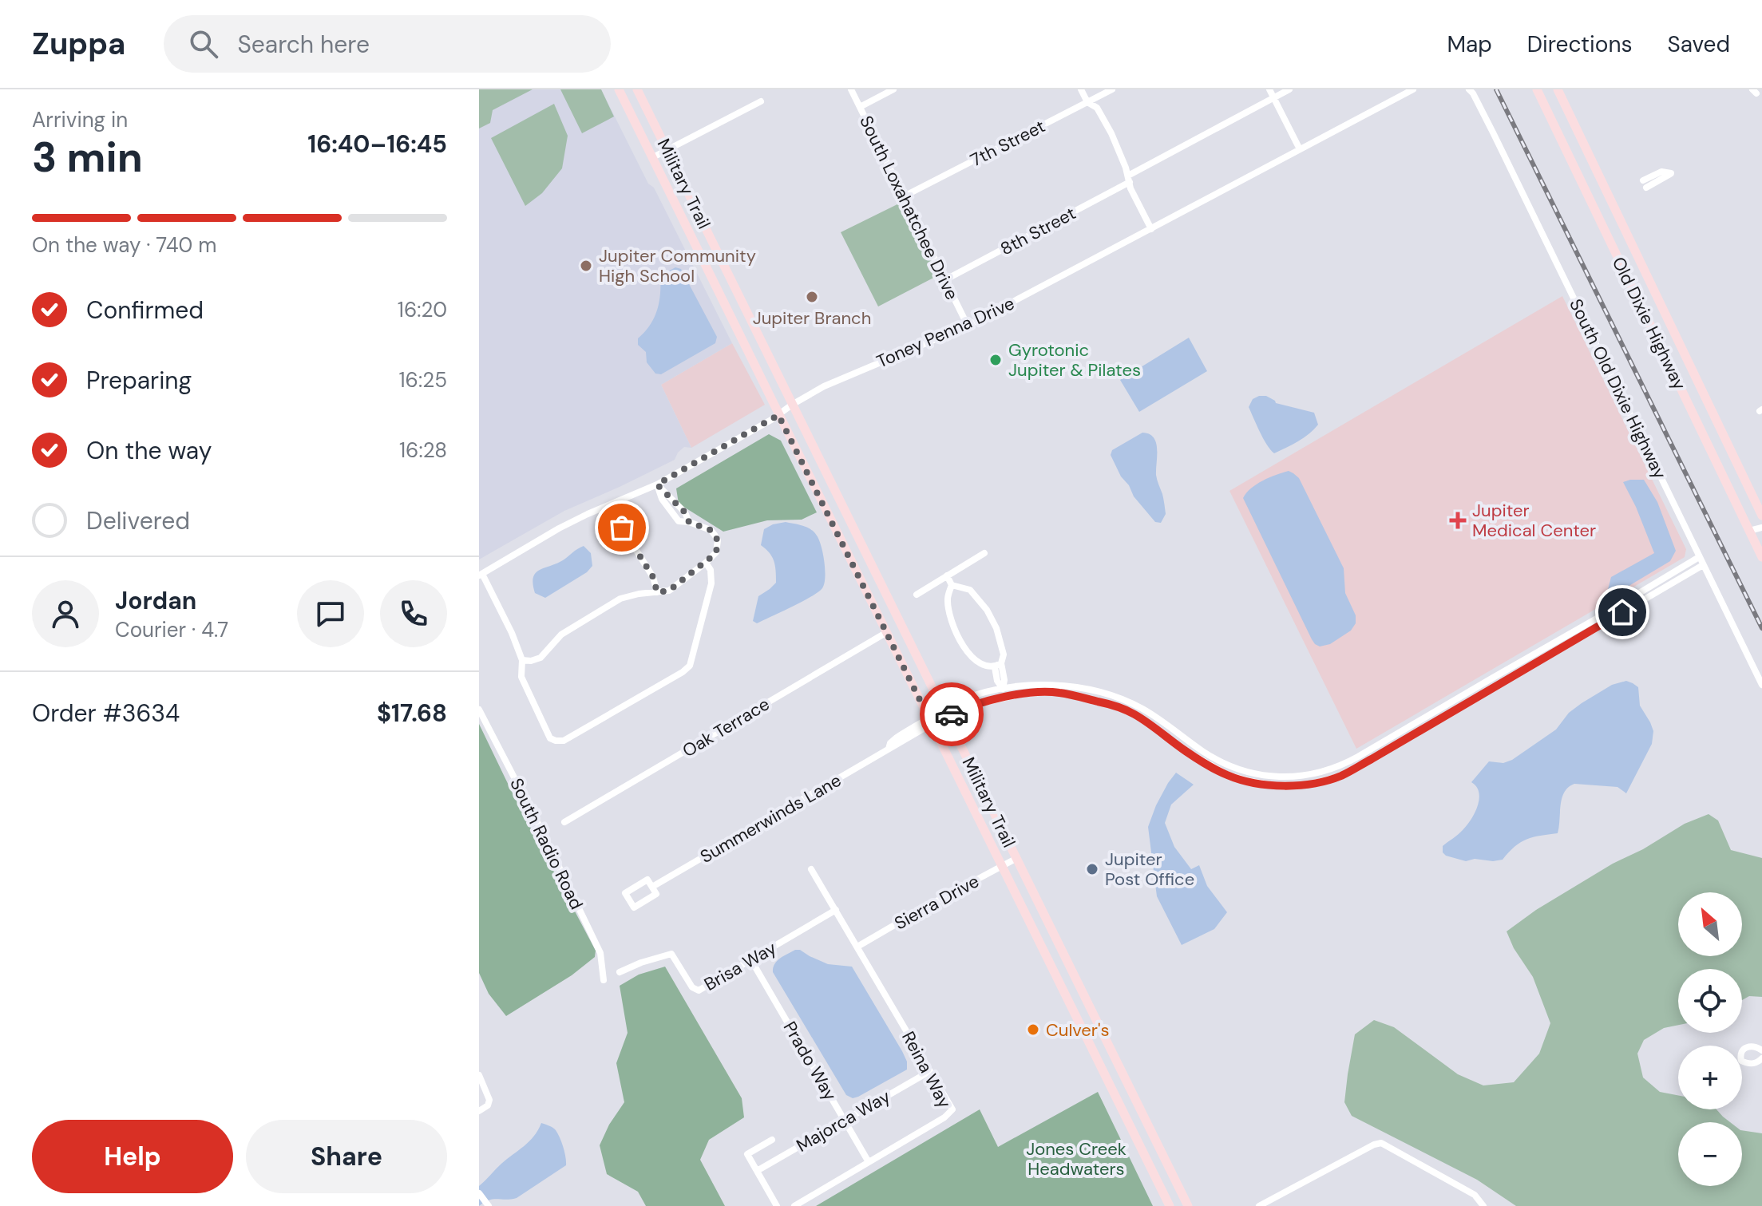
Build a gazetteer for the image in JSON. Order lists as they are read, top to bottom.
{
  "streets": {
    "main road": ["Military Trail", "Old Dixie Highway"],
    "street": [
      "7th Street",
      "South Loxahatchee Drive",
      "8th Street",
      "Toney Penna Drive",
      "South Old Dixie Highway",
      "Oak Terrace",
      "Summerwinds Lane",
      "South Radio Road",
      "Sierra Drive",
      "Brisa Way",
      "Prado Way",
      "Reina Way",
      "Majorca Way"
    ]
  },
  "crossings": [
    ["7th Street", "South Loxahatchee Drive"],
    ["Military Trail", "Toney Penna Drive"],
    ["Military Trail", "Oak Terrace"],
    ["Military Trail", "Summerwinds Lane"],
    ["Military Trail", "Sierra Drive"],
    ["South Loxahatchee Drive", "8th Street"],
    ["South Loxahatchee Drive", "Toney Penna Drive"],
    ["Sierra Drive", "Reina Way"],
    ["Brisa Way", "Prado Way"],
    ["Brisa Way", "Reina Way"],
    ["Prado Way", "Reina Way"],
    ["Prado Way", "Majorca Way"],
    ["Reina Way", "Majorca Way"]
  ],
  "parks": ["Jones Creek Headwaters"],
  "places": {
    "other": [
      "Jupiter Community High School",
      "Jupiter Branch",
      "Gyrotonic Jupiter & Pilates",
      "Jupiter Post Office",
      "Culver's"
    ],
    "health": ["Jupiter Medical Center"]
  },
  "north": "top left",
  "page": {
    "header": "Zuppa",
    "search": "Search here",
    "nav": ["Map", "Directions", "Saved"],
    "heading": ["3 min", "Arriving in", "16:40–16:45"],
    "panel": [
      "Jordan",
      "Courier · 4.7",
      "Order #3634",
      "$17.68"
    ],
    "bar": "On the way · 740 m",
    "list": [
      ["Confirmed", "16:20"],
      ["Preparing", "16:25"],
      ["On the way", "16:28"],
      "Delivered"
    ],
    "map_buttons": ["+", "−"],
    "buttons": ["Help", "Share"]
  }
}
